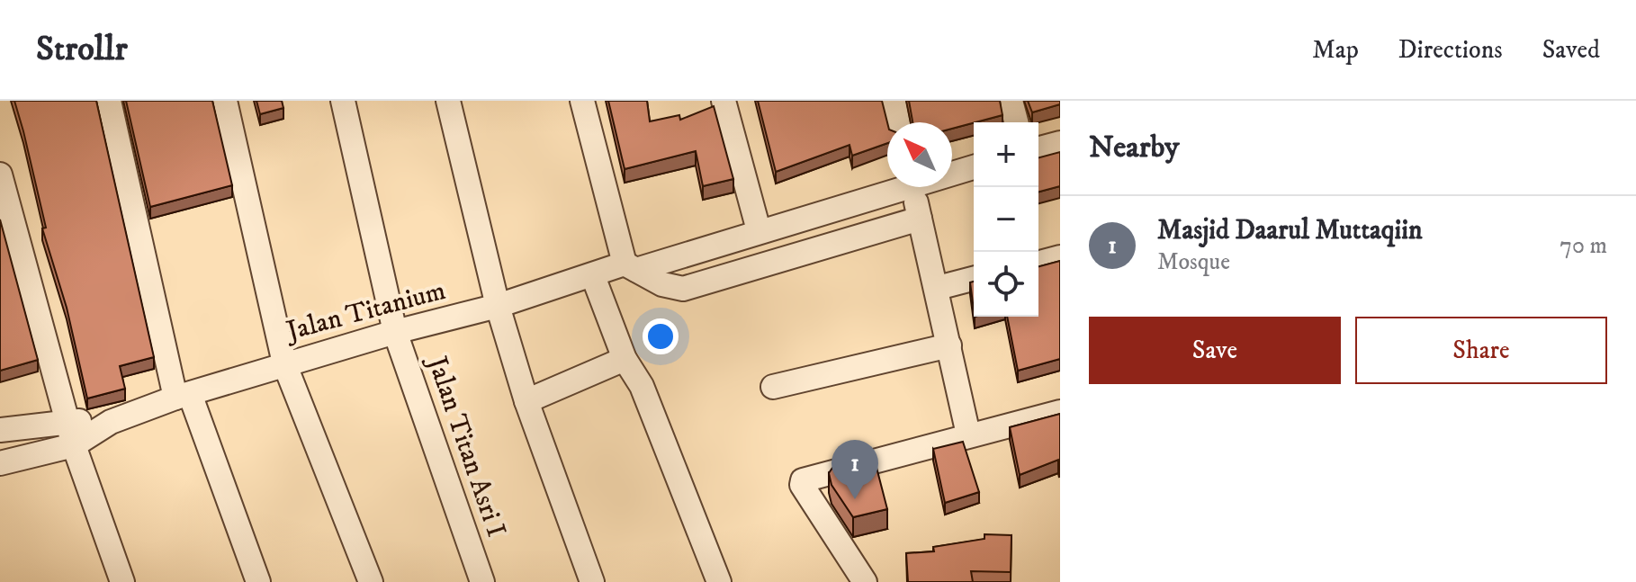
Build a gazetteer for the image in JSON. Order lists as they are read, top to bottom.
{
  "streets": {
    "street": ["Jalan Titanium", "Jalan Titan Asri I"]
  },
  "crossings": [
    ["Jalan Titanium", "Jalan Titan Asri I"]
  ],
  "north": "top left",
  "page": {
    "header": "Strollr",
    "nav": ["Map", "Directions", "Saved"],
    "heading": "Nearby",
    "map_buttons": ["+", "−"],
    "list": [
      {
        "mark": "1",
        "name": "Masjid Daarul Muttaqiin",
        "note": "Mosque",
        "value": "70 m"
      }
    ],
    "buttons": ["Save", "Share"],
    "pins": "1"
  }
}
